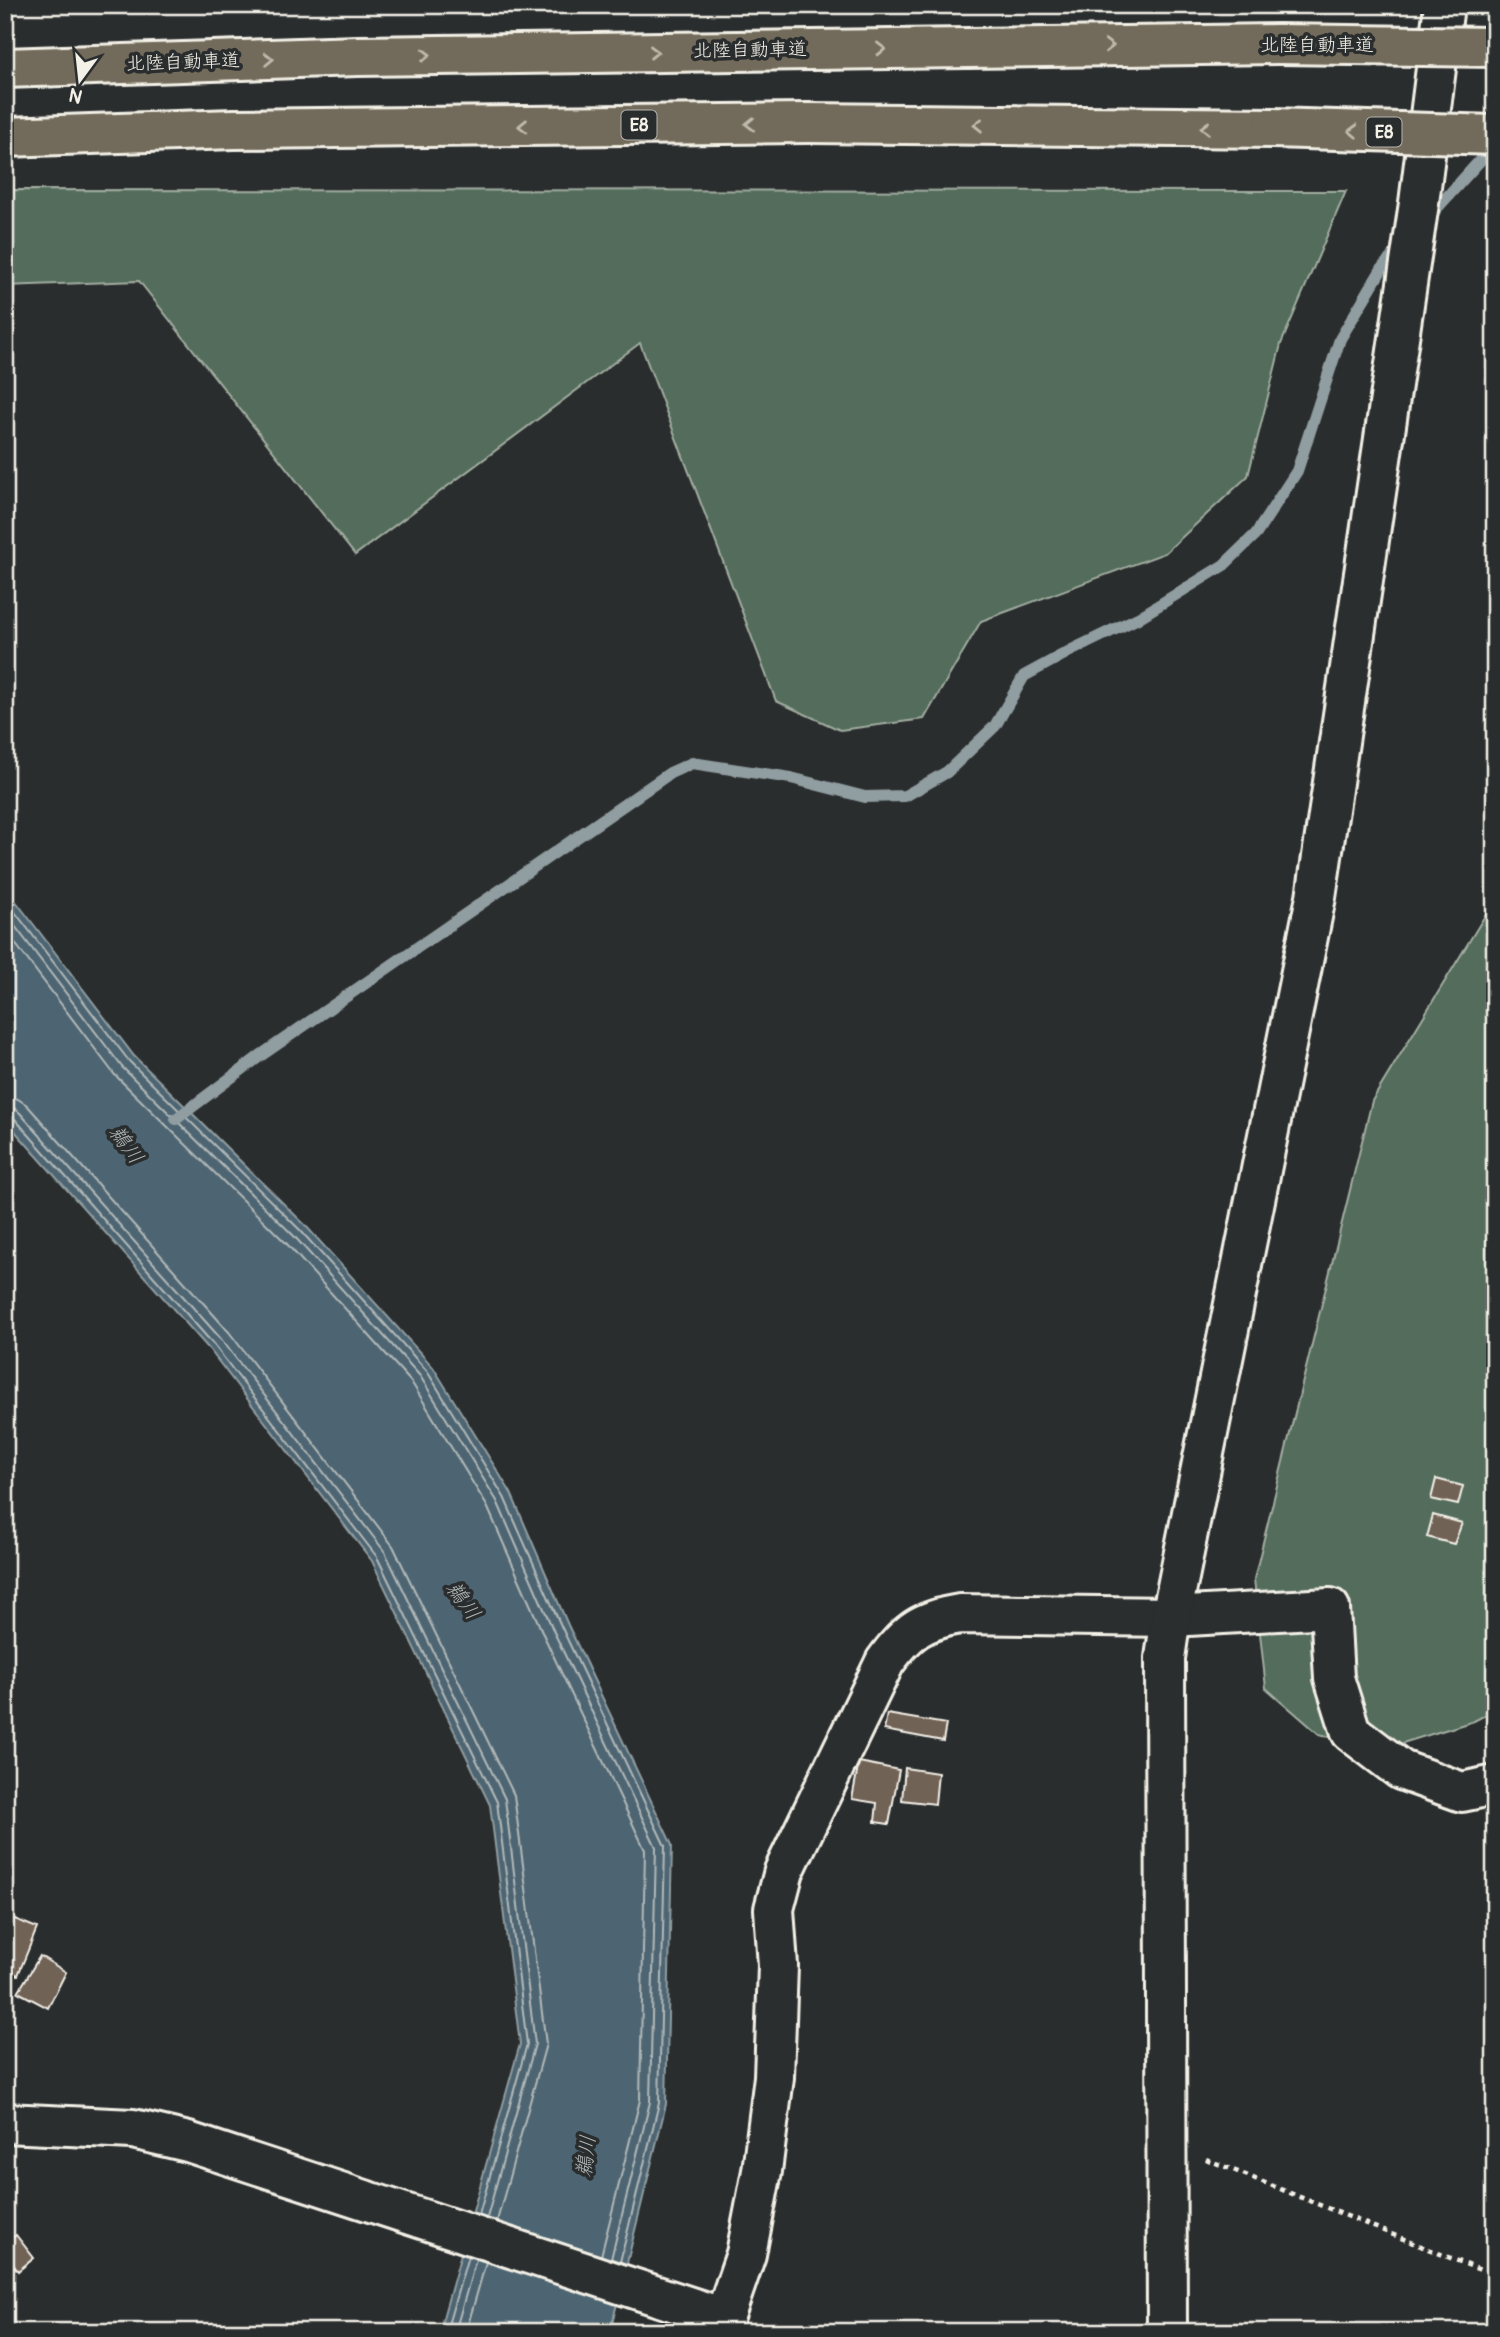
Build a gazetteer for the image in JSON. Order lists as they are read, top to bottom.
{
  "streets": {
    "highway": ["北陸自動車道", "E8"]
  },
  "water": ["鵜川"],
  "north": "bottom"
}
